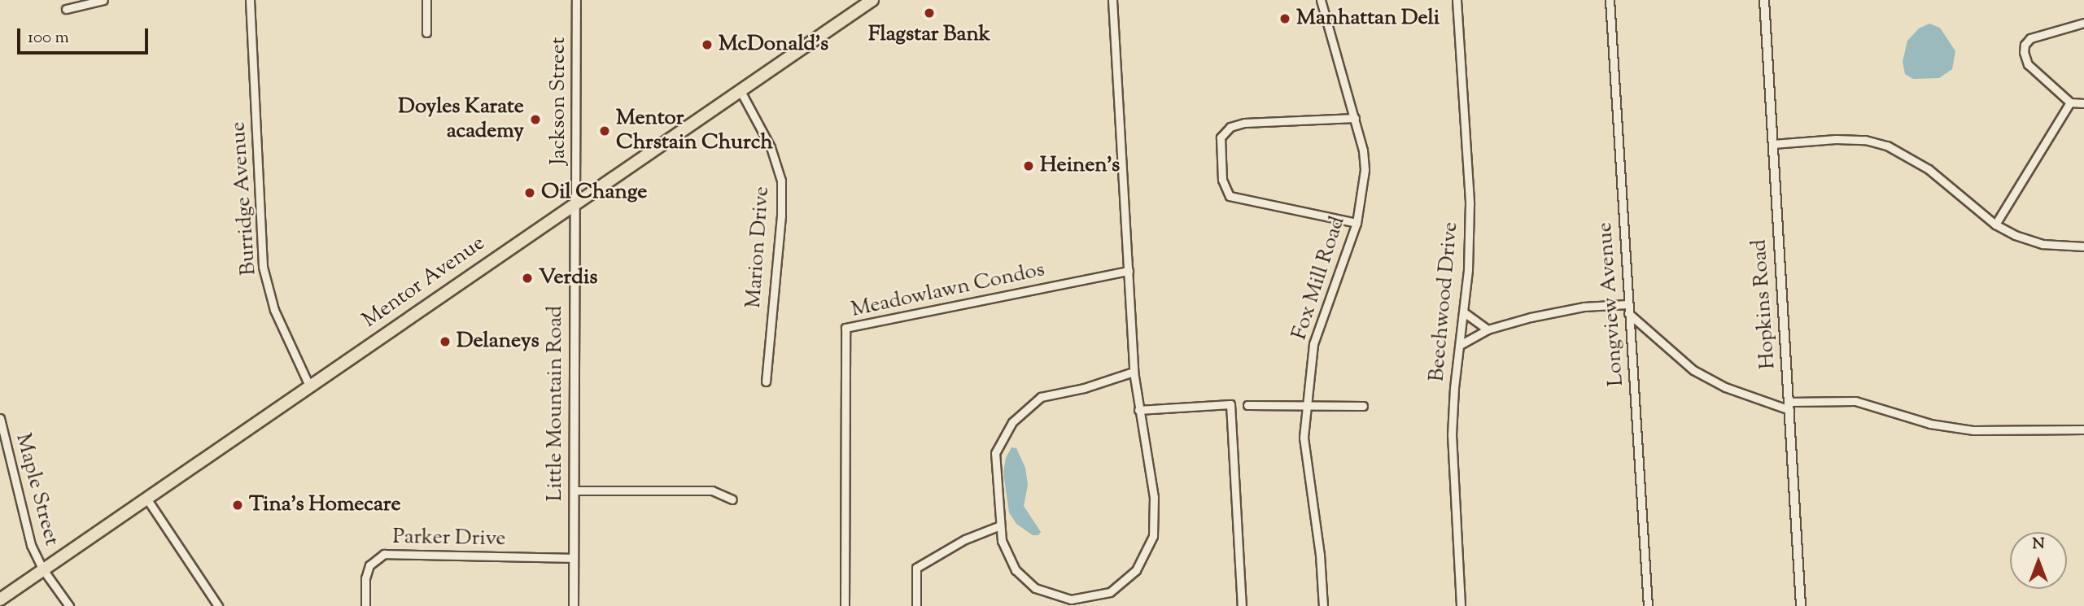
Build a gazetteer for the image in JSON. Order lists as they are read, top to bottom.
{
  "streets": {
    "main road": ["Mentor Avenue"],
    "street": [
      "Jackson Street",
      "Burridge Avenue",
      "Marion Drive",
      "Fox Mill Road",
      "Meadowlawn Condos",
      "Beechwood Drive",
      "Longview Avenue",
      "Hopkins Road",
      "Little Mountain Road",
      "Maple Street",
      "Parker Drive"
    ]
  },
  "crossings": [
    ["Jackson Street", "Mentor Avenue"],
    ["Jackson Street", "Little Mountain Road"],
    ["Burridge Avenue", "Mentor Avenue"],
    ["Marion Drive", "Mentor Avenue"],
    ["Mentor Avenue", "Little Mountain Road"],
    ["Mentor Avenue", "Maple Street"],
    ["Little Mountain Road", "Parker Drive"]
  ],
  "places": [
    "Flagstar Bank",
    "Manhattan Deli",
    "McDonald's",
    "Doyles Karate academy",
    "Mentor Chrstain Church",
    "Heinen's",
    "Oil Change",
    "Verdis",
    "Delaneys",
    "Tina's Homecare"
  ],
  "scale_bar": "100 m",
  "north": "top"
}
